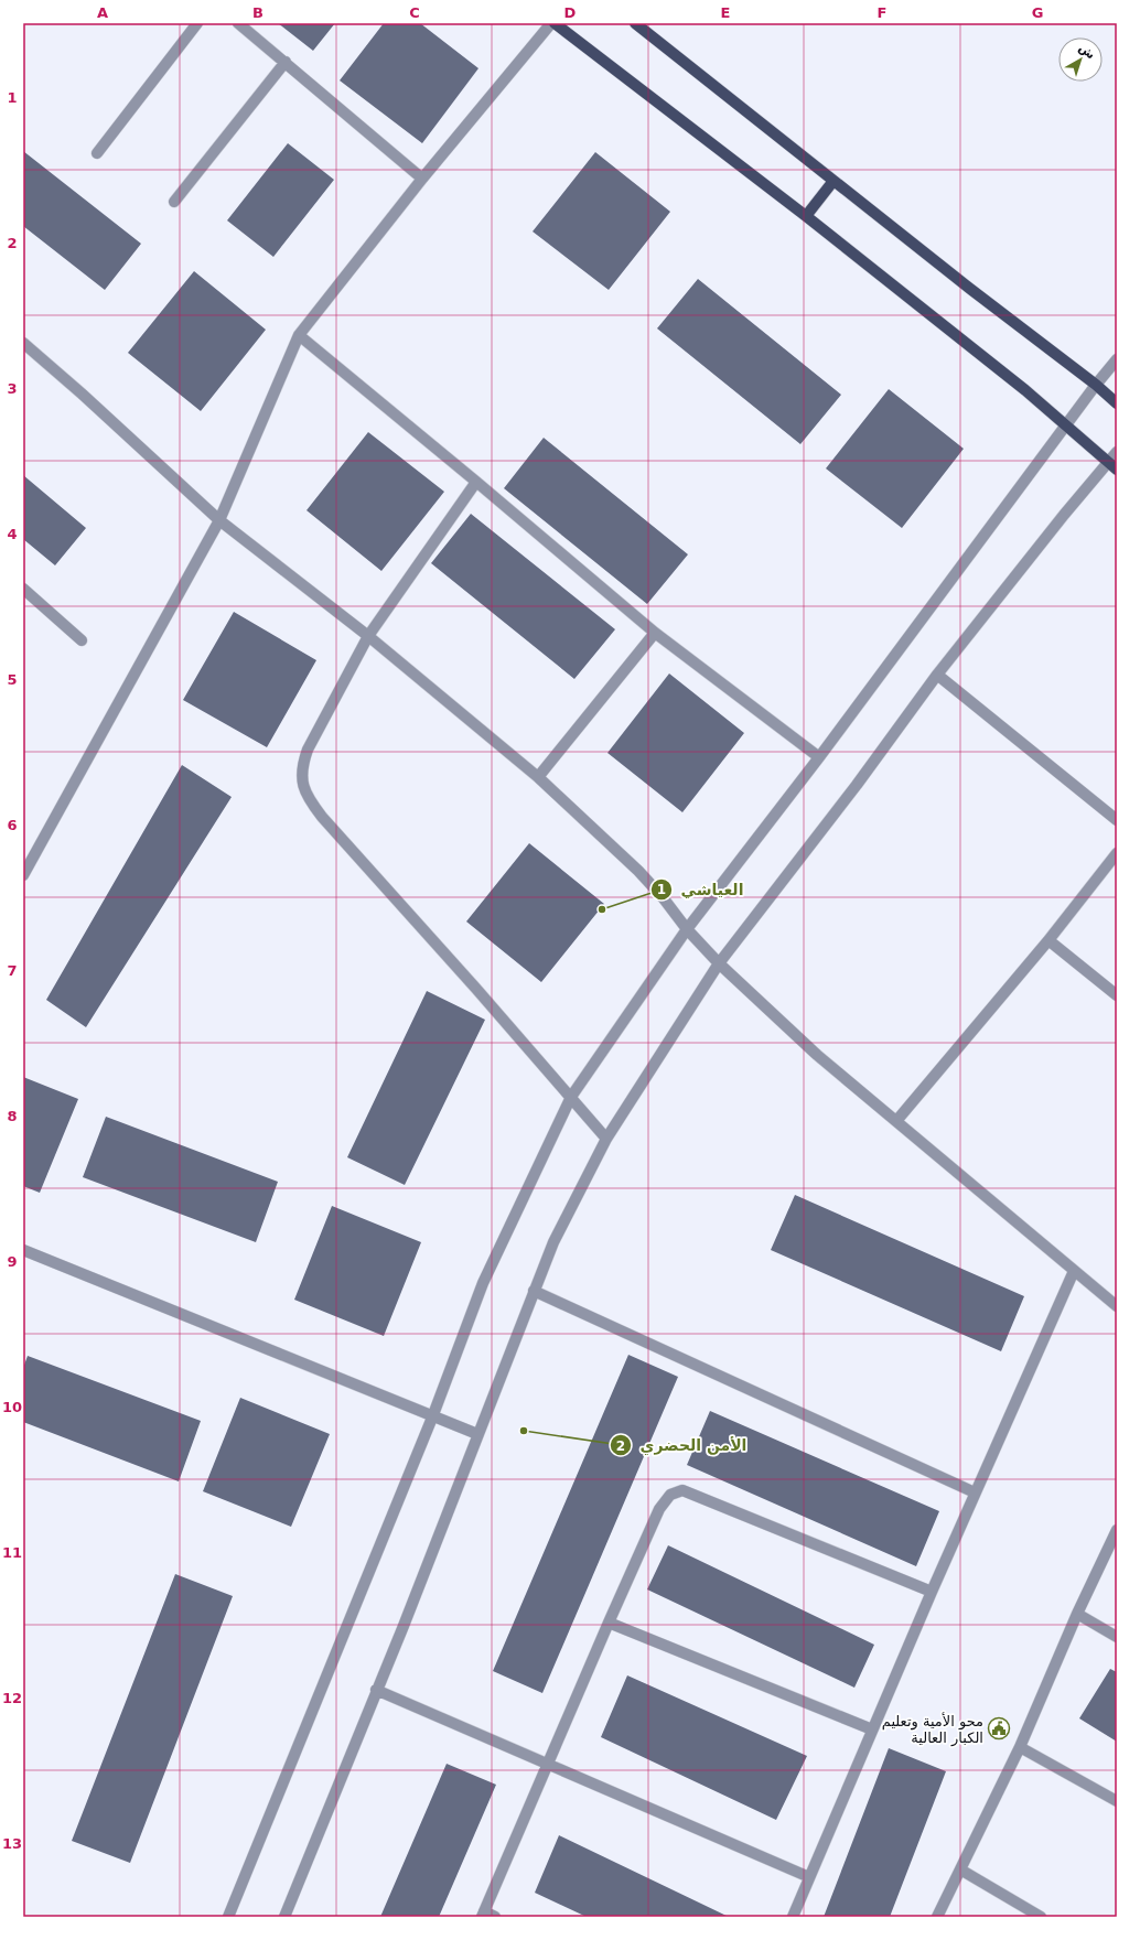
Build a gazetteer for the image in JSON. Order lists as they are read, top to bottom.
{
  "places": {
    "other": ["العياشي", "الأمن الحضري"],
    "public building": ["محو الأمية وتعليم الكبار العالية"]
  },
  "north": "top right",
  "grid": {
    "columns": [
      "A",
      "B",
      "C",
      "D",
      "E",
      "F",
      "G"
    ],
    "rows": [
      "1",
      "2",
      "3",
      "4",
      "5",
      "6",
      "7",
      "8",
      "9",
      "10",
      "11",
      "12",
      "13"
    ]
  }
}
